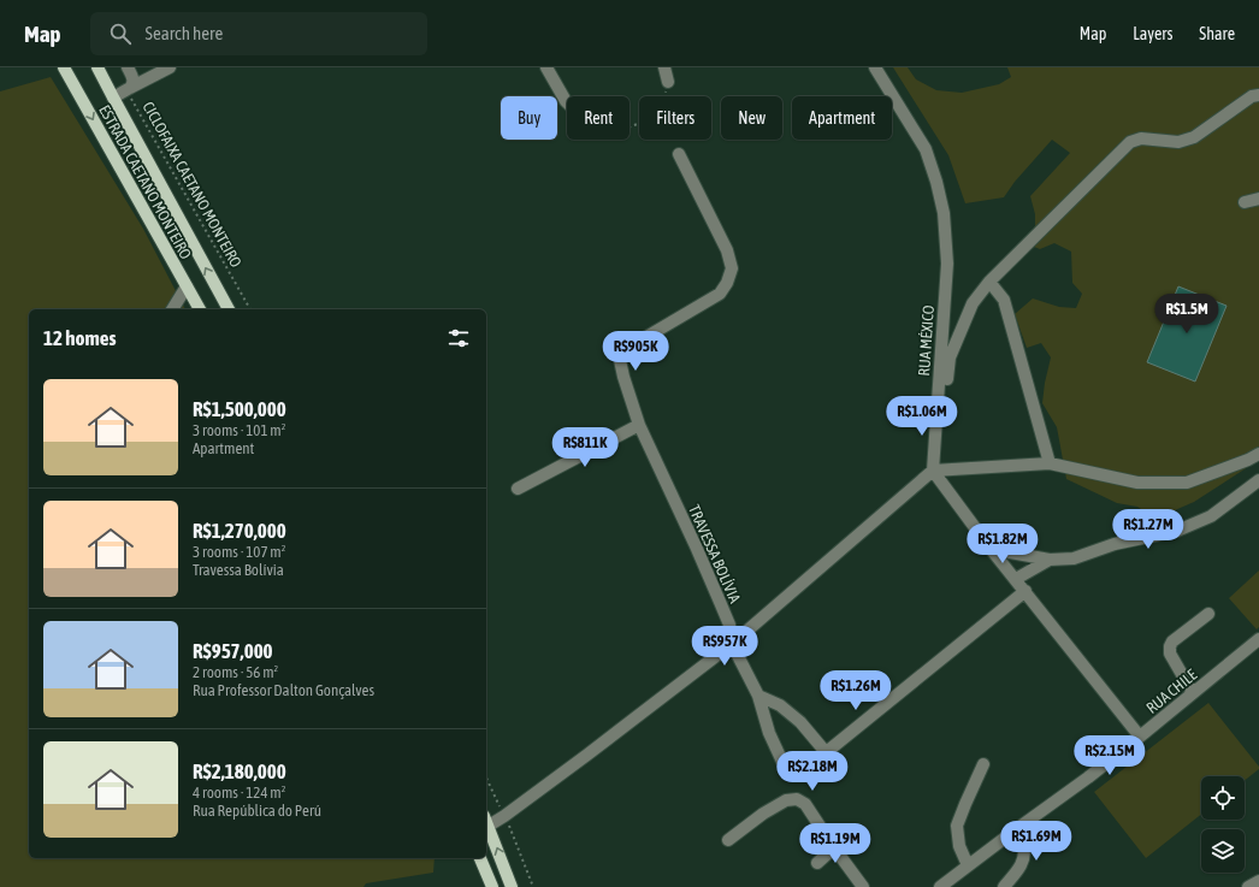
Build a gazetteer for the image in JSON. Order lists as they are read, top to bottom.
{
  "streets": {
    "main road": ["ESTRADA CAETANO MONTEIRO"],
    "street": ["RUA MÉXICO", "TRAVESSA BOLÍVIA", "RUA CHILE"],
    "path": ["CICLOFAIXA CAETANO MONTEIRO"]
  },
  "page": {
    "header": "Map",
    "search": "Search here",
    "nav": ["Map", "Layers", "Share"],
    "chip": [
      "Buy",
      "Rent",
      "Filters",
      "New",
      "Apartment"
    ],
    "price": [
      "R$1.5M",
      "R$905K",
      "R$1.06M",
      "R$811K",
      "R$1.27M",
      "R$1.82M",
      "R$957K",
      "R$1.26M",
      "R$2.15M",
      "R$2.18M",
      "R$1.69M",
      "R$1.19M"
    ],
    "heading": "12 homes",
    "list": [
      {
        "name": "R$1,500,000",
        "note": "3 rooms · 101 m² · Apartment"
      },
      {
        "name": "R$1,270,000",
        "note": "3 rooms · 107 m² · Travessa Bolívia"
      },
      {
        "name": "R$957,000",
        "note": "2 rooms · 56 m² · Rua Professor Dalton Gonçalves"
      },
      {
        "name": "R$2,180,000",
        "note": "4 rooms · 124 m² · Rua República do Perú"
      }
    ]
  }
}
